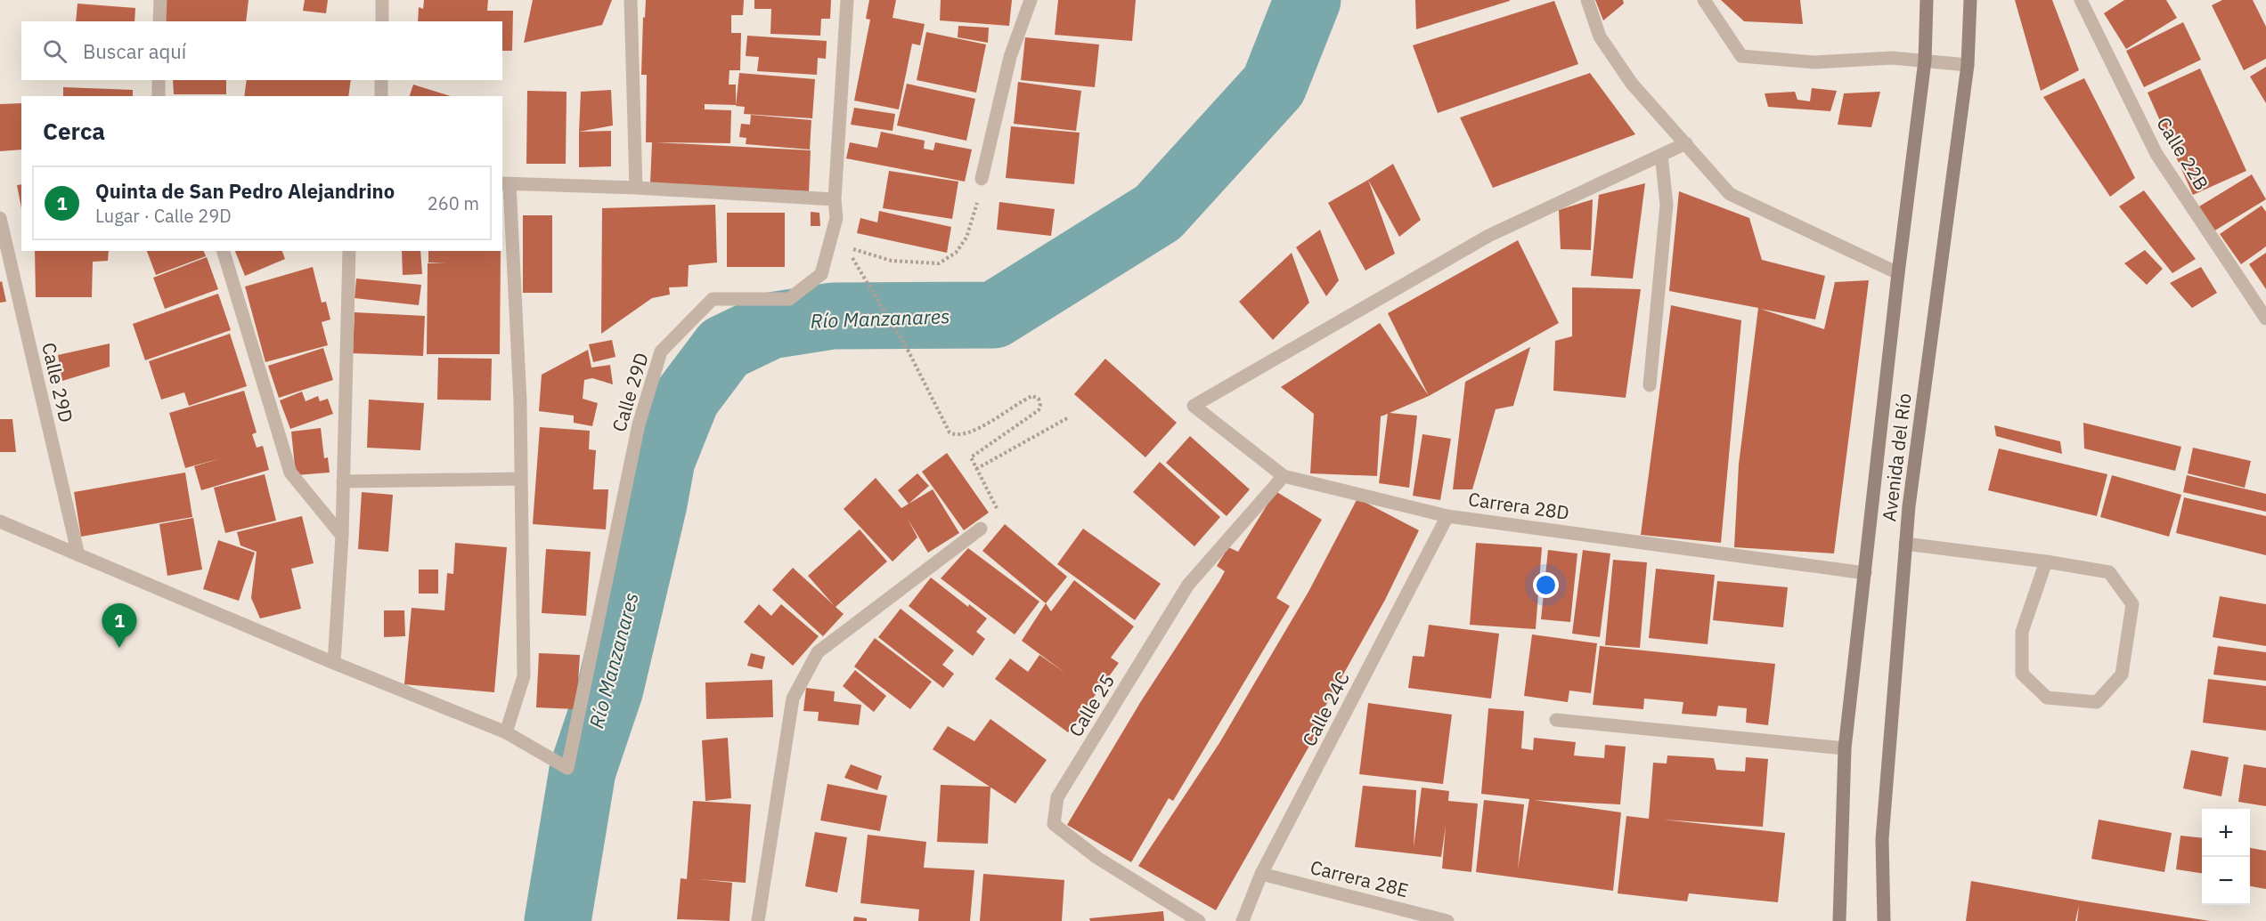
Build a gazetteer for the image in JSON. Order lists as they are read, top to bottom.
{
  "streets": {
    "main road": ["Avenida del Río"],
    "street": [
      "Calle 22B",
      "Calle 29D",
      "Carrera 28D",
      "Calle 25",
      "Calle 24C",
      "Carrera 28E"
    ]
  },
  "crossings": [
    ["Avenida del Río", "Carrera 28D"],
    ["Carrera 28D", "Calle 25"],
    ["Carrera 28D", "Calle 24C"],
    ["Calle 24C", "Carrera 28E"]
  ],
  "water": ["Río Manzanares"],
  "page": {
    "search": "Buscar aquí",
    "heading": "Cerca",
    "list": [
      {
        "mark": "1",
        "name": "Quinta de San Pedro Alejandrino",
        "note": "Lugar · Calle 29D",
        "value": "260 m"
      }
    ],
    "pins": "1",
    "map_buttons": ["+", "−"]
  }
}
